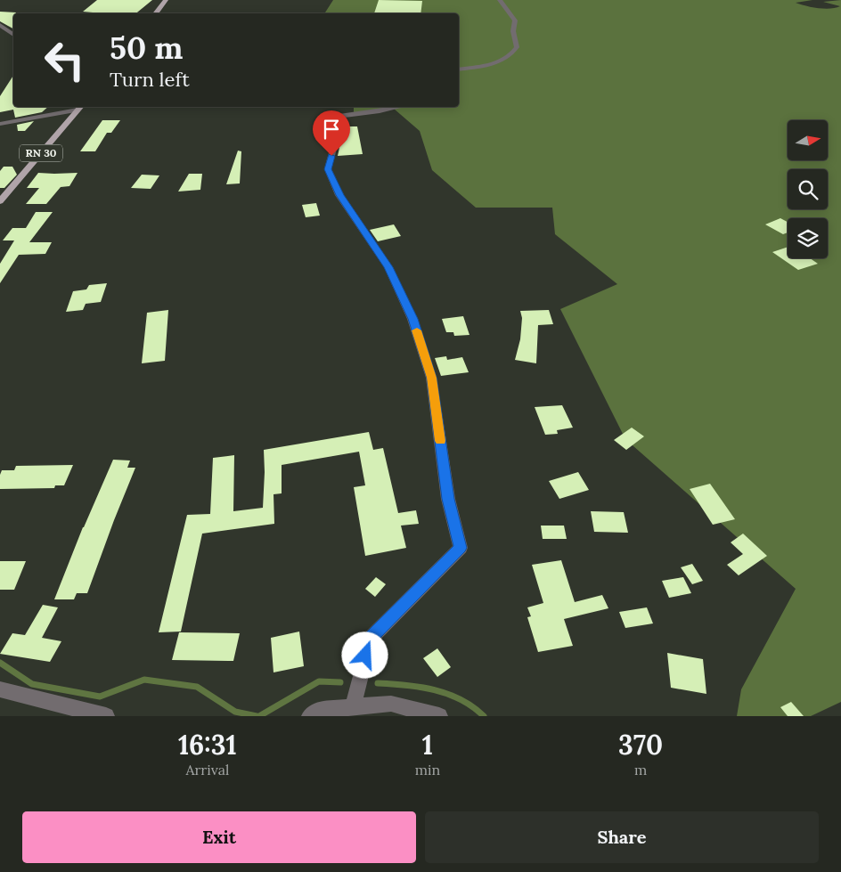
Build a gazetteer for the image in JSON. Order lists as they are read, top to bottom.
{
  "streets": {
    "main road": ["RN 30"]
  },
  "north": "right",
  "page": {
    "turn": ["50 m", "Turn left"],
    "eta": [
      "16:31",
      "Arrival",
      "1",
      "min",
      "370",
      "m"
    ],
    "buttons": ["Exit", "Share"]
  }
}
